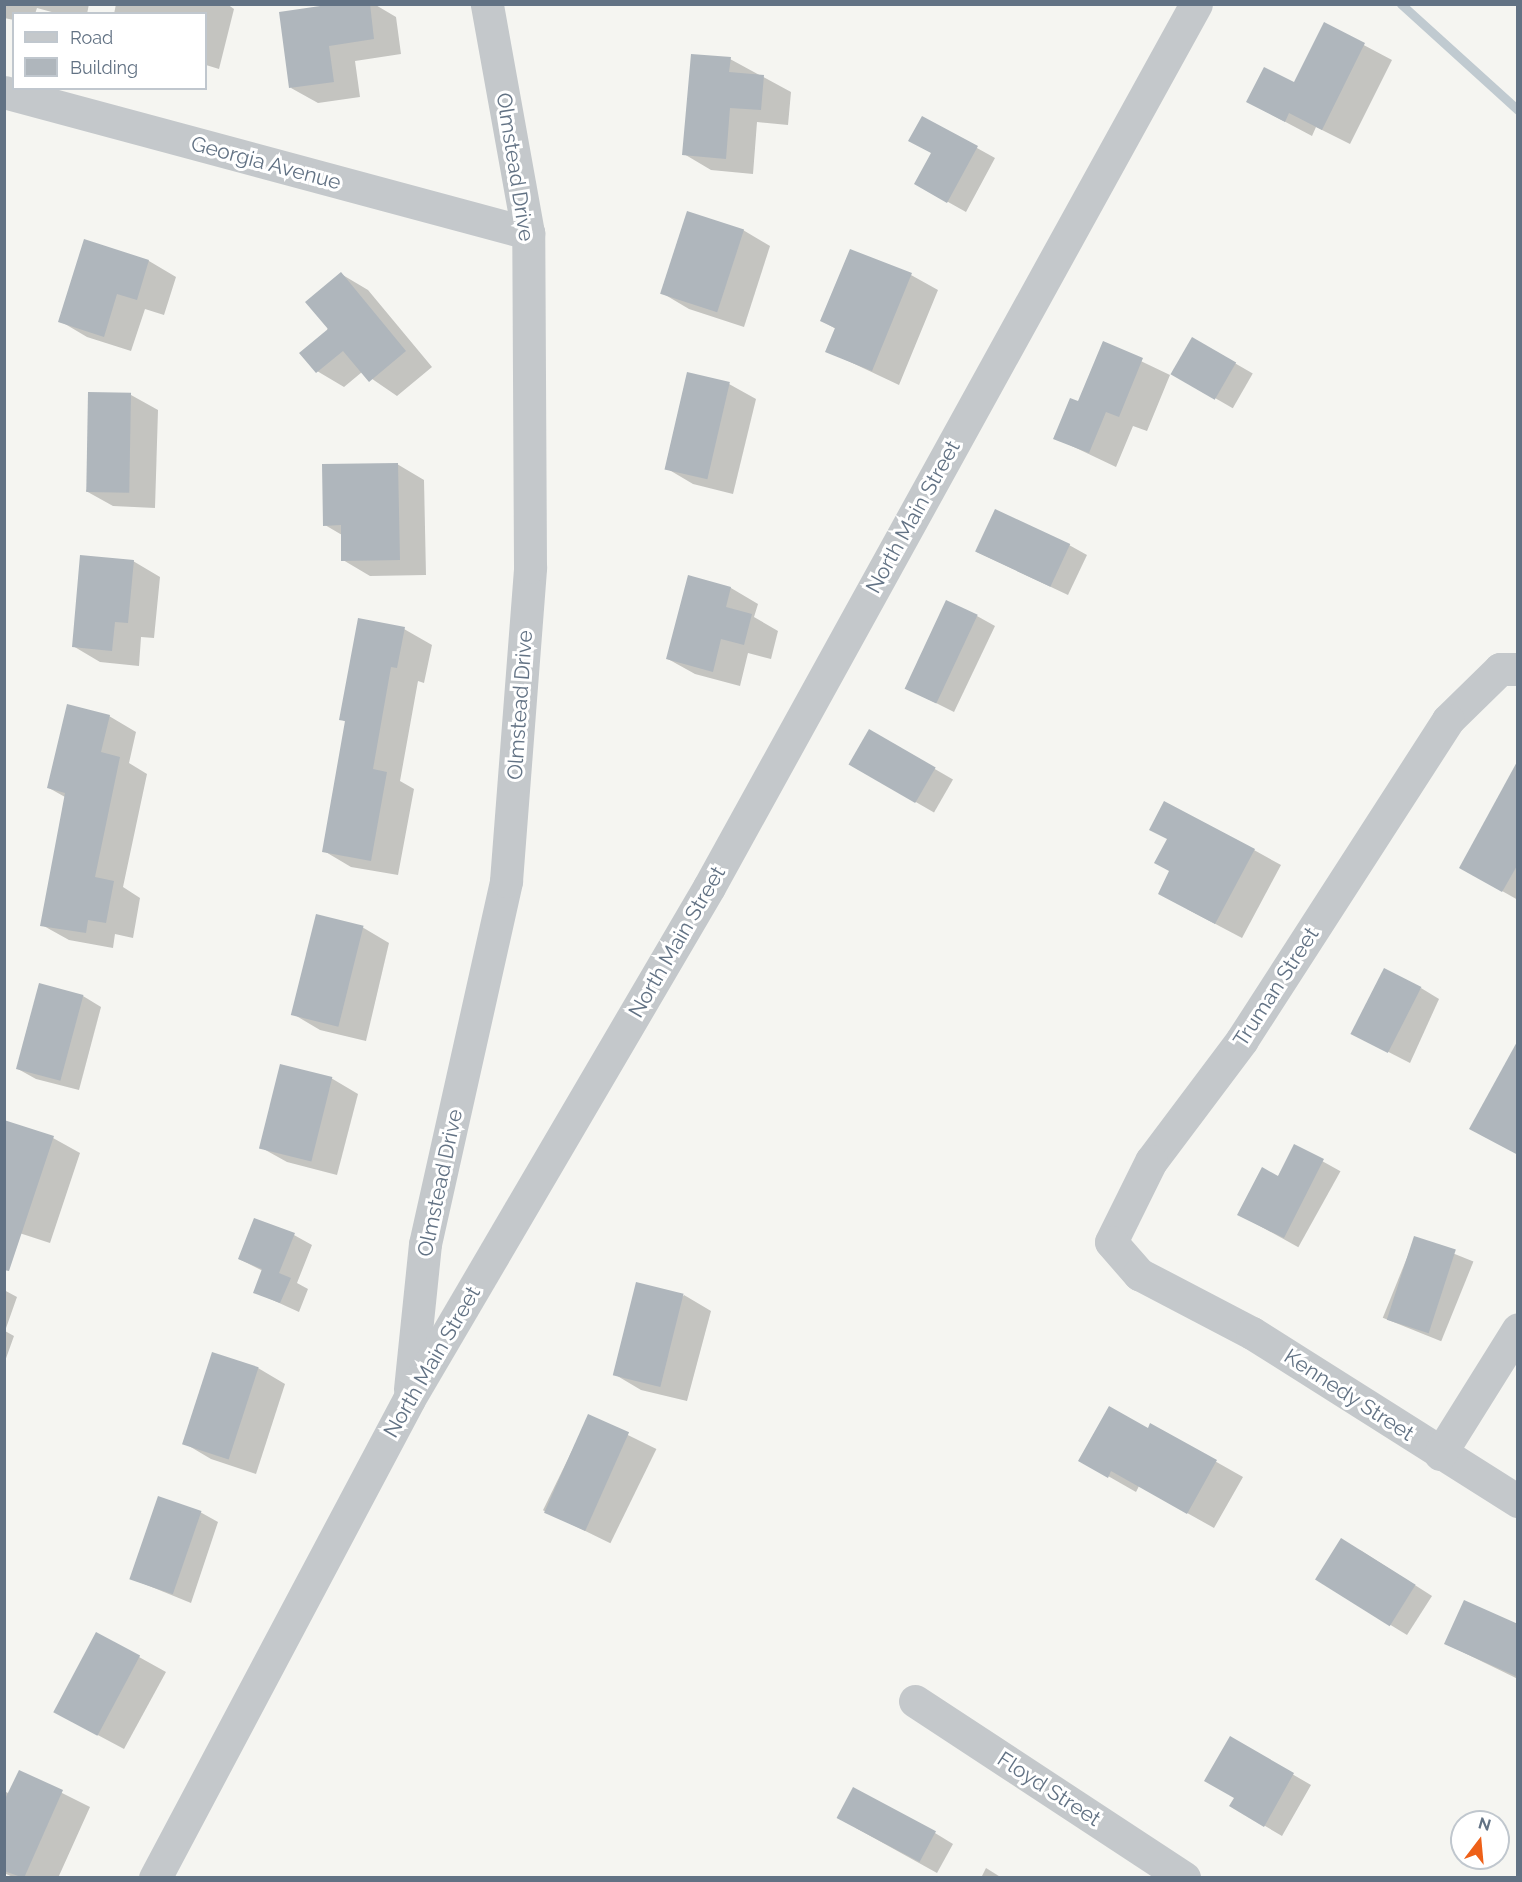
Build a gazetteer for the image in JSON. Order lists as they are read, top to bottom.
{
  "streets": {
    "street": [
      "Georgia Avenue",
      "Olmstead Drive",
      "North Main Street",
      "Truman Street",
      "Kennedy Street",
      "Floyd Street"
    ]
  },
  "crossings": [
    ["Georgia Avenue", "Olmstead Drive"],
    ["Olmstead Drive", "North Main Street"],
    ["Truman Street", "Kennedy Street"]
  ],
  "legend": ["Road", "Building"],
  "north": "top"
}
